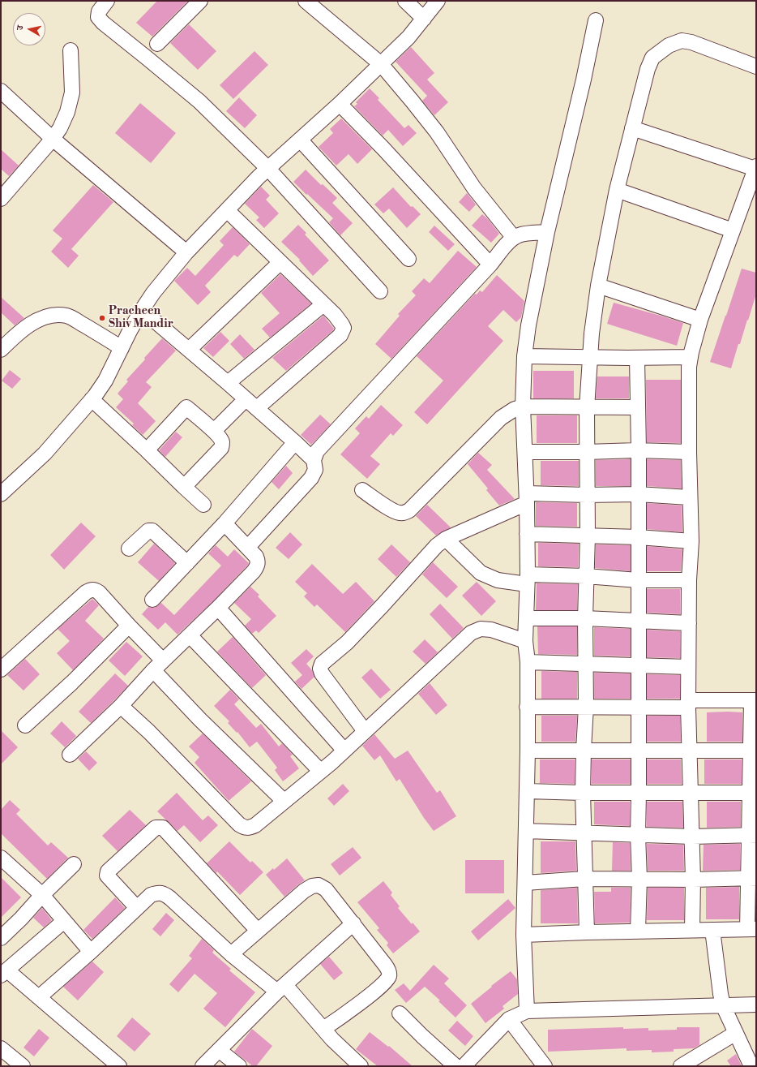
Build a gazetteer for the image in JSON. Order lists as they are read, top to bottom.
{
  "places": ["Pracheen Shiv Mandir"],
  "north": "left"
}
